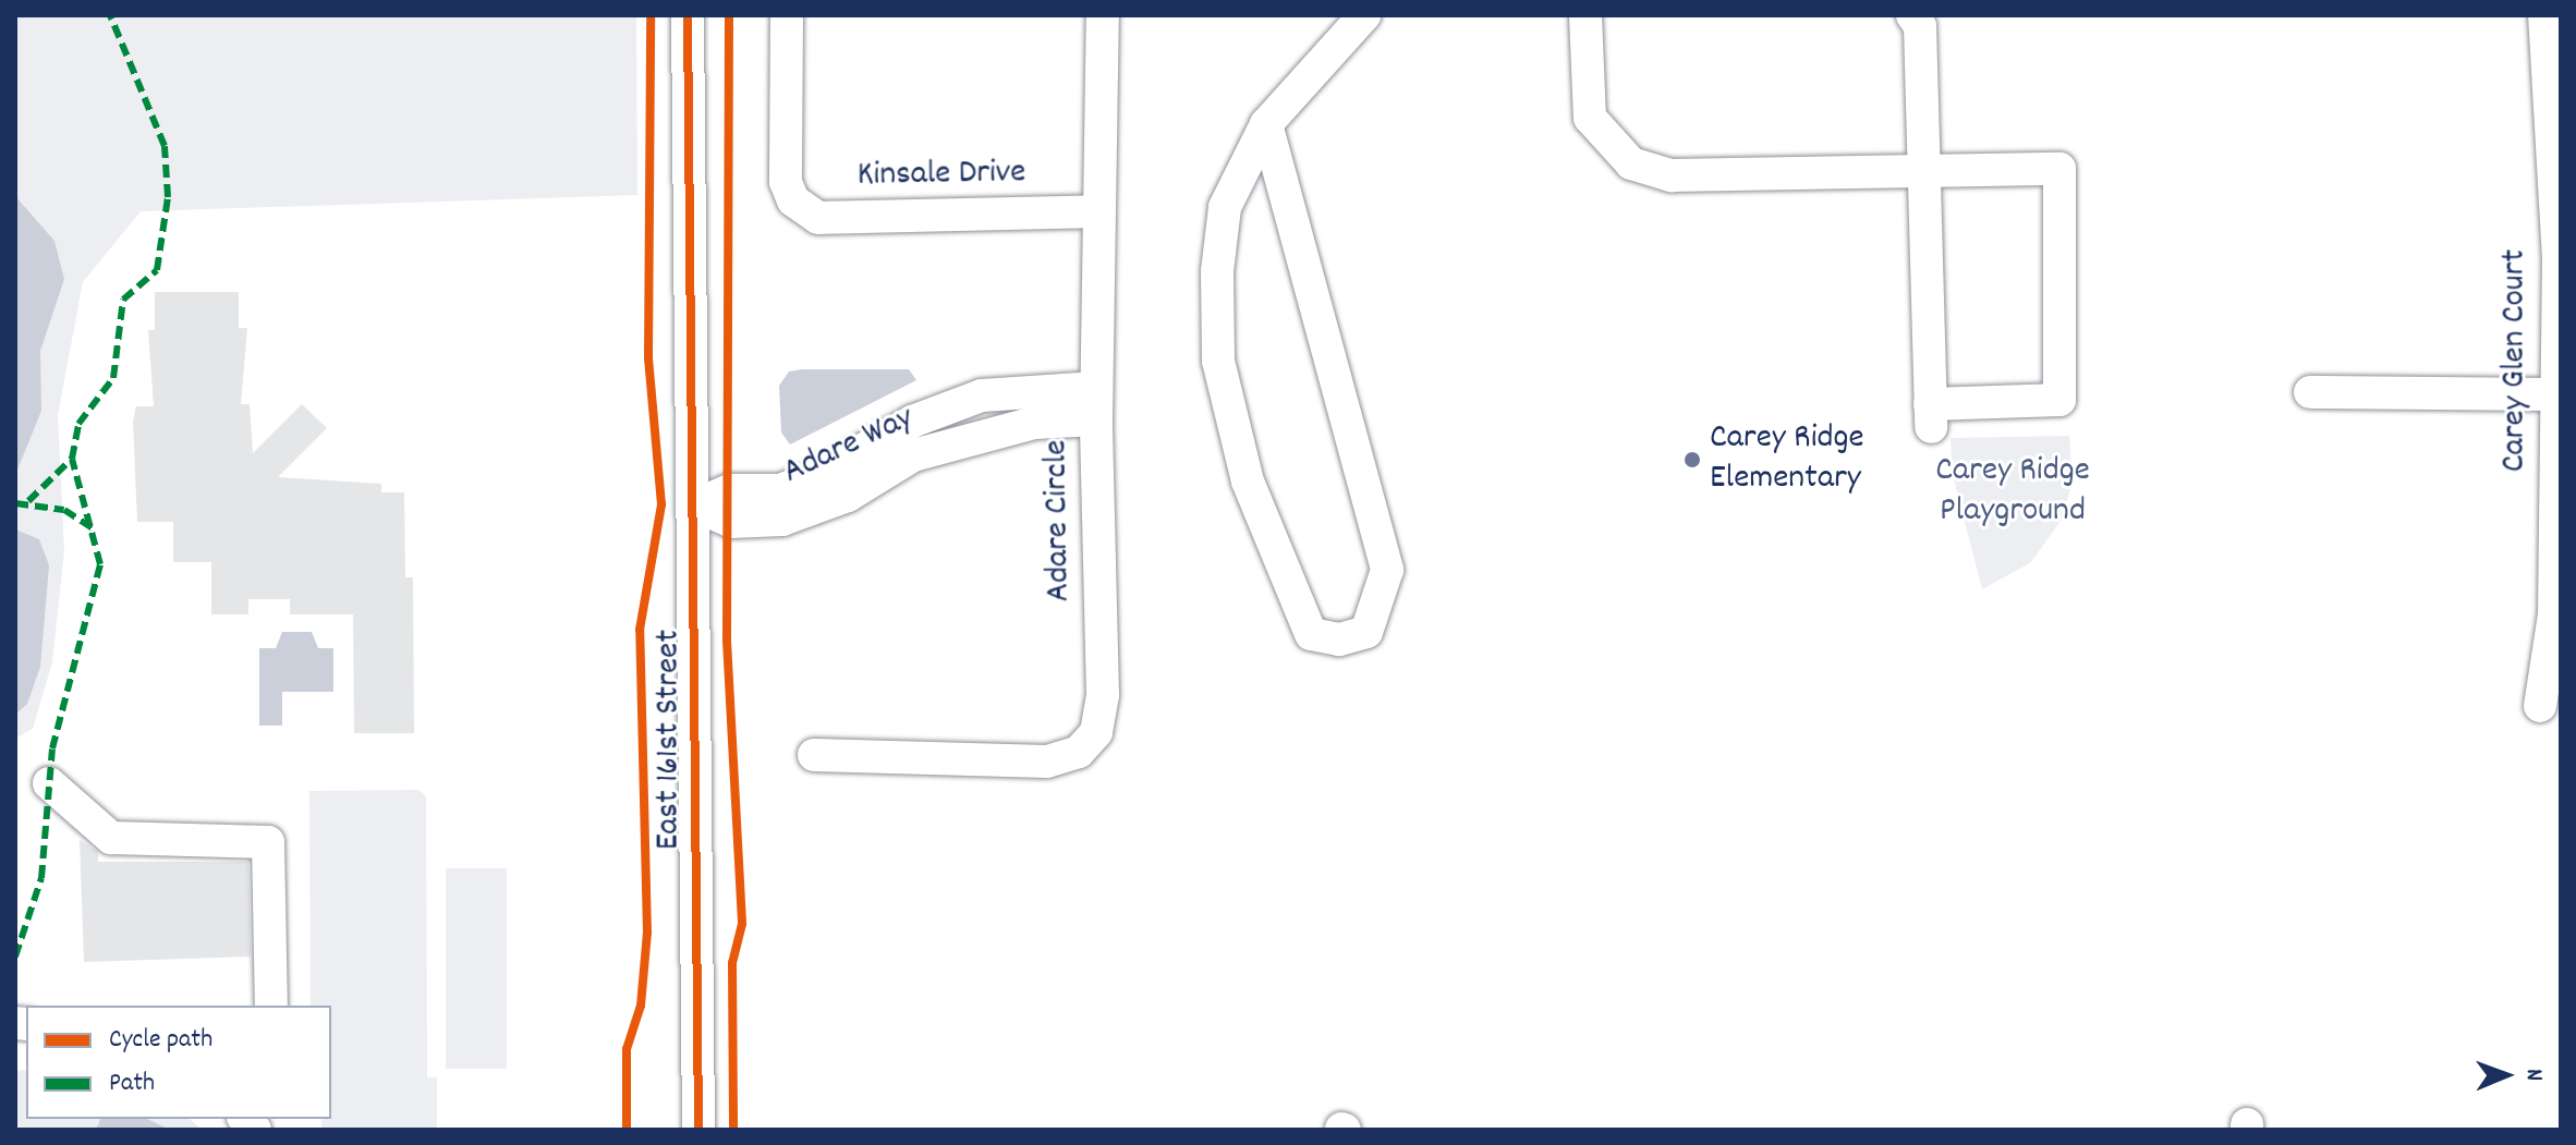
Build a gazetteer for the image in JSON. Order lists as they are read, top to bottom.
{
  "streets": {
    "street": [
      "Kinsale Drive",
      "Carey Glen Court",
      "Adare Way",
      "Adare Circle",
      "East 161st Street"
    ]
  },
  "crossings": [
    ["Kinsale Drive", "Adare Circle"],
    ["Adare Way", "Adare Circle"],
    ["Adare Way", "East 161st Street"]
  ],
  "parks": ["Carey Ridge Playground"],
  "places": ["Carey Ridge Elementary"],
  "legend": ["Cycle path", "Path"],
  "north": "right"
}
